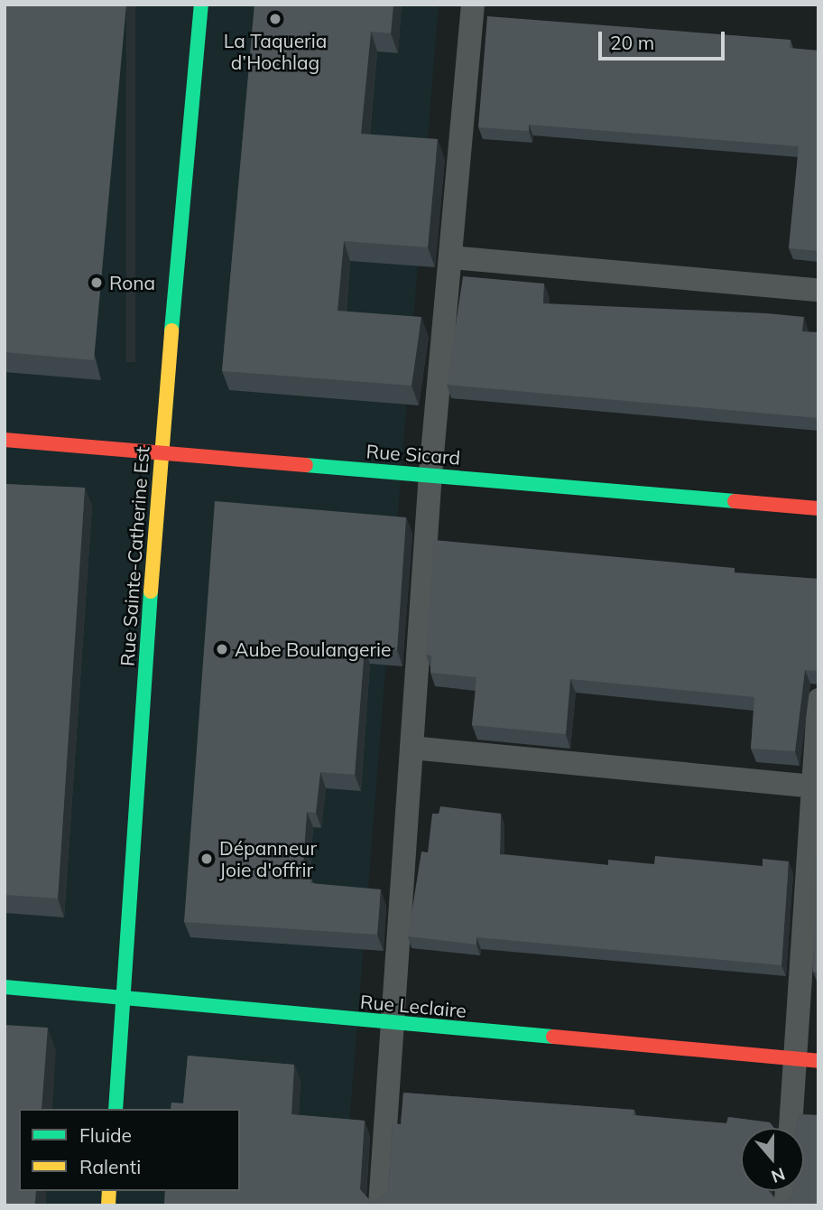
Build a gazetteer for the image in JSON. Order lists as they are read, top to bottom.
{
  "streets": {
    "street": ["Rue Sicard", "Rue Sainte-Catherine Est", "Rue Leclaire"]
  },
  "crossings": [
    ["Rue Sicard", "Rue Sainte-Catherine Est"],
    ["Rue Sainte-Catherine Est", "Rue Leclaire"]
  ],
  "places": [
    "La Taqueria d’Hochlag",
    "Rona",
    "Aube Boulangerie",
    "Dépanneur Joie d'offrir"
  ],
  "legend": ["Fluide", "Ralenti"],
  "scale_bar": "20 m",
  "north": "bottom"
}
